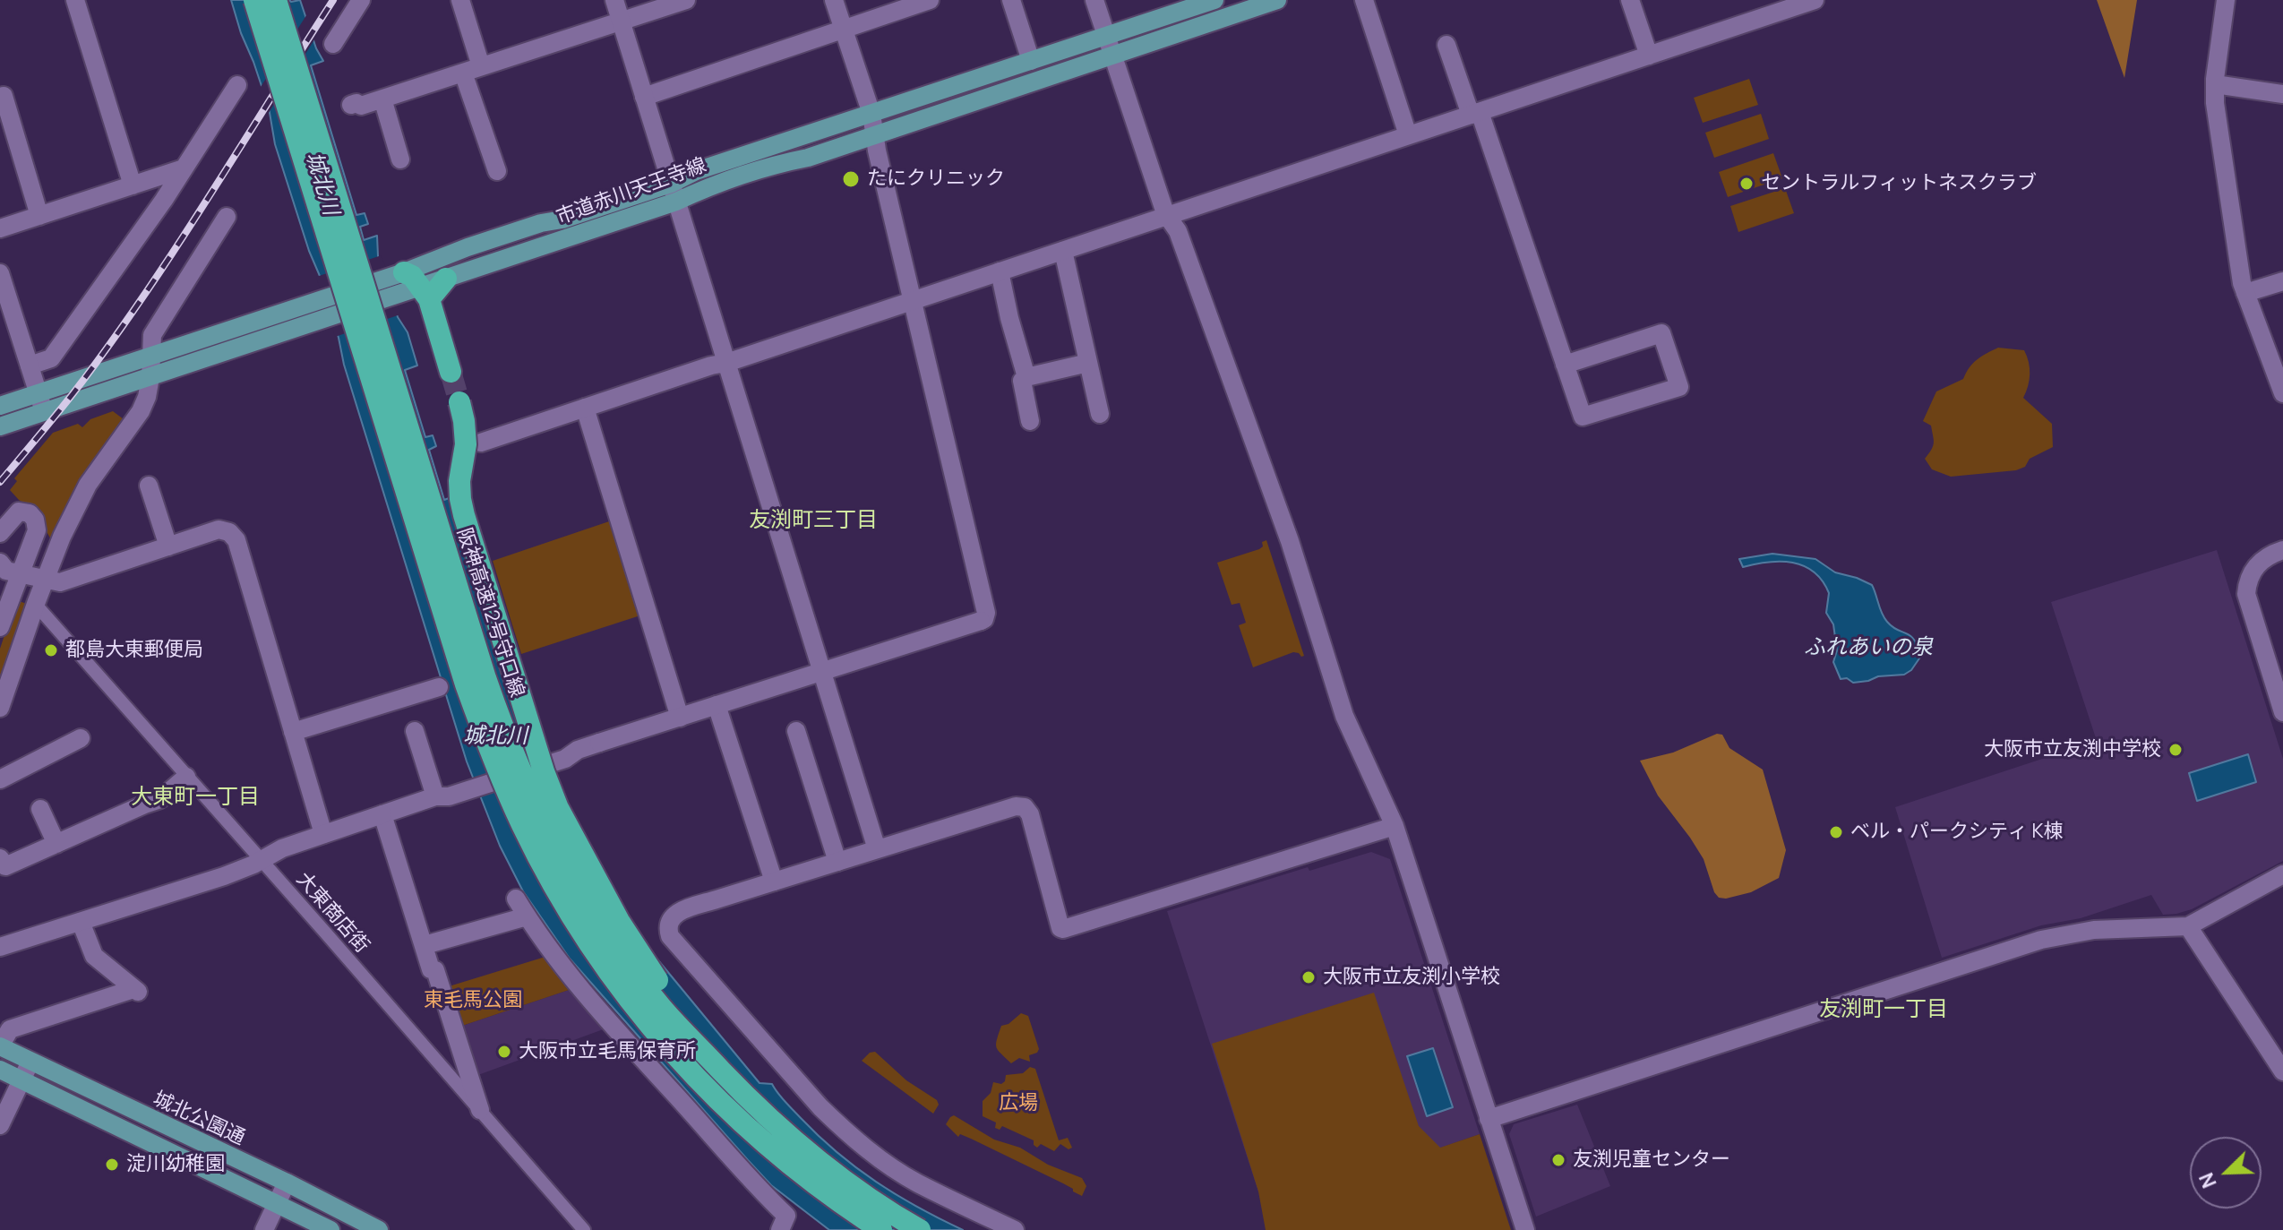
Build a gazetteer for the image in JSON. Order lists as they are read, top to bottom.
{
  "streets": {
    "highway": ["阪神高速12号守口線"],
    "main road": ["市道赤川天王寺線", "城北公園通"],
    "street": ["大東商店街"]
  },
  "districts": ["友渕町三丁目", "大東町一丁目", "友渕町一丁目"],
  "water": ["城北川", "ふれあいの泉"],
  "parks": ["東毛馬公園", "広場"],
  "places": [
    "たにクリニック",
    "セントラルフィットネスクラブ",
    "都島大東郵便局",
    "大阪市立友渕中学校",
    "ベル・パークシティ K棟",
    "大阪市立友渕小学校",
    "大阪市立毛馬保育所",
    "友渕児童センター",
    "淀川幼稚園"
  ],
  "north": "bottom left"
}
